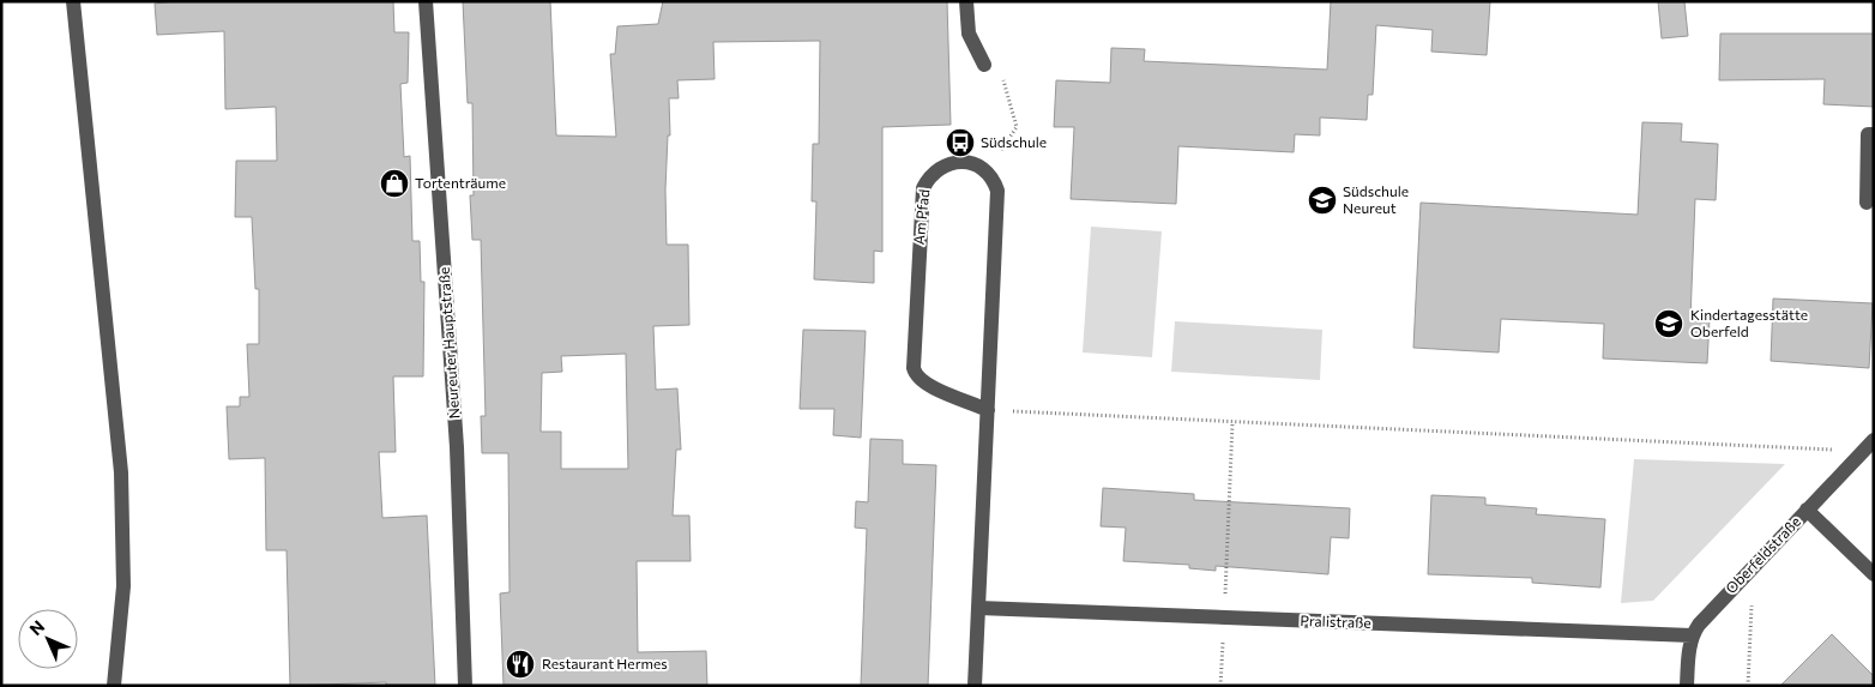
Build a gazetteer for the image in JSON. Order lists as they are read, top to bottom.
{
  "streets": {
    "street": [
      "Am Pfad",
      "Neureuter Hauptstraße",
      "Oberfeldstraße",
      "Pralistraße"
    ]
  },
  "crossings": [
    ["Oberfeldstraße", "Pralistraße"]
  ],
  "places": {
    "bus stop": ["Südschule"],
    "shop": ["Tortenträume"],
    "school or university": ["Südschule Neureut", "Kindertagesstätte Oberfeld"],
    "restaurant": ["Restaurant Hermes"]
  },
  "north": "top left"
}
